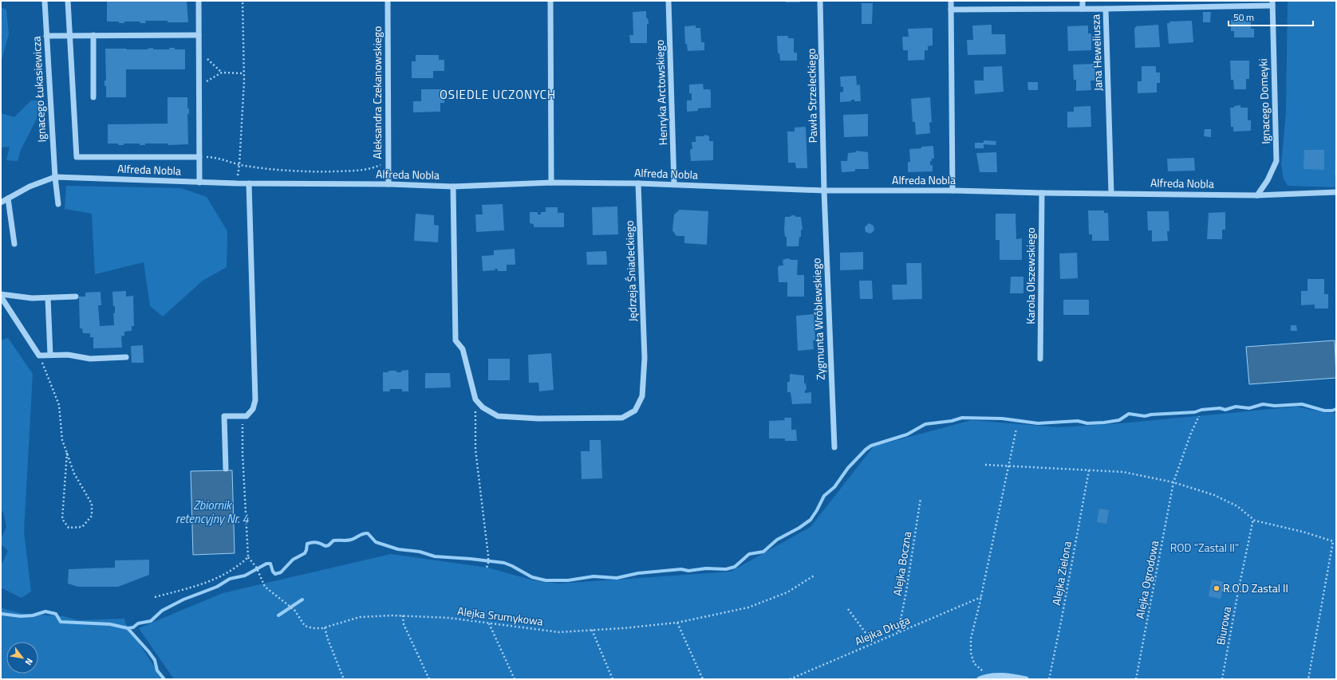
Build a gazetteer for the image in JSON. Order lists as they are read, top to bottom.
{
  "streets": {
    "street": [
      "Jana Heweliusza",
      "Ignacego Łukasiewicza",
      "Aleksandra Czekanowskiego",
      "Henryka Arctowskiego",
      "Pawła Strzeleckiego",
      "Ignacego Domeyki",
      "Alfreda Nobla",
      "Jędrzeja Śniadeckiego",
      "Karola Olszewskiego",
      "Zygmunta Wróblewskiego"
    ],
    "path": [
      "Alejka Boczna",
      "Alejka Zielona",
      "Alejka Ogrodowa",
      "Alejka Srumykowa",
      "Biurowa",
      "Alejka Długa"
    ]
  },
  "crossings": [
    ["Jana Heweliusza", "Alfreda Nobla"],
    ["Ignacego Łukasiewicza", "Alfreda Nobla"],
    ["Aleksandra Czekanowskiego", "Alfreda Nobla"],
    ["Henryka Arctowskiego", "Alfreda Nobla"],
    ["Pawła Strzeleckiego", "Alfreda Nobla"],
    ["Pawła Strzeleckiego", "Zygmunta Wróblewskiego"],
    ["Ignacego Domeyki", "Alfreda Nobla"],
    ["Alfreda Nobla", "Jędrzeja Śniadeckiego"],
    ["Alfreda Nobla", "Karola Olszewskiego"],
    ["Alfreda Nobla", "Zygmunta Wróblewskiego"],
    ["Alejka Boczna", "Alejka Długa"]
  ],
  "districts": ["OSIEDLE UCZONYCH"],
  "water": ["Zbiornik retencyjny Nr. 4"],
  "parks": ["ROD \"Zastal II\""],
  "places": ["R.O.D Zastal II"],
  "scale_bar": "50 m",
  "north": "bottom right"
}
